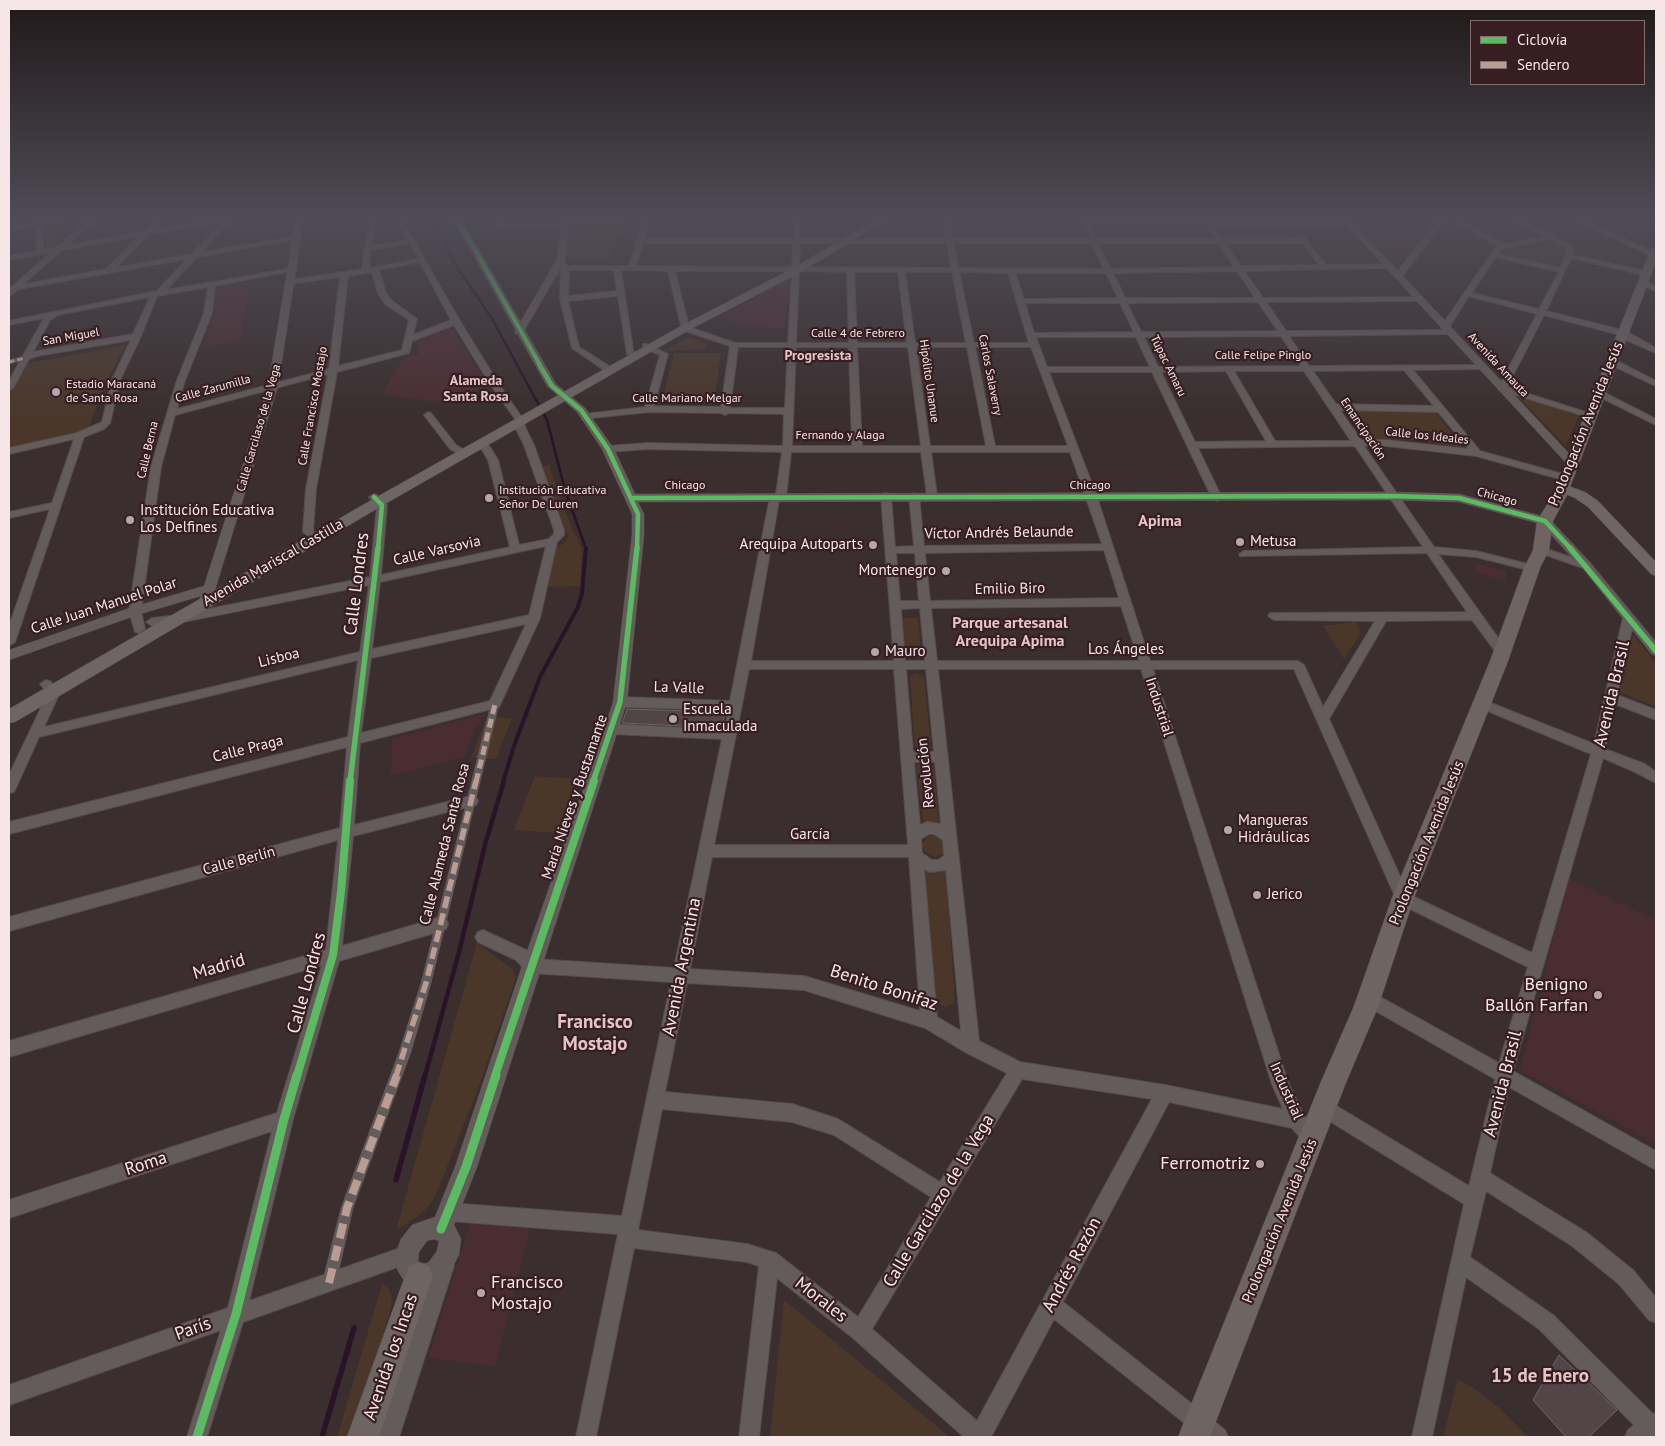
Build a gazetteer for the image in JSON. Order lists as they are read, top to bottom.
{
  "streets": {
    "main road": ["Prolongación Avenida Jesús", "Avenida Mariscal Castilla", "Avenida los Incas"],
    "street": [
      "Calle 4 de Febrero",
      "San Miguel",
      "Calle Felipe Pinglo",
      "Avenida Amauta",
      "Túpac Amaru",
      "Carlos Salaverry",
      "Hipólito Unanue",
      "Calle Zarumilla",
      "Calle Mariano Melgar",
      "Calle Francisco Mostajo",
      "Calle Garcilaso de la Vega",
      "Emancipación",
      "Fernando y Alaga",
      "Calle los Ideales",
      "Calle Berna",
      "Chicago",
      "Víctor Andrés Belaunde",
      "Calle Varsovia",
      "Calle Londres",
      "Emilio Biro",
      "Calle Juan Manuel Polar",
      "Los Ángeles",
      "Lisboa",
      "La Valle",
      "Avenida Brasil",
      "Industrial",
      "Calle Praga",
      "Revolución",
      "María Nieves y Bustamante",
      "García",
      "Calle Alameda Santa Rosa",
      "Calle Berlín",
      "Madrid",
      "Avenida Argentina",
      "Benito Bonifaz",
      "Roma",
      "Calle Garcilazo de la Vega",
      "Andrés Razón",
      "Morales",
      "París"
    ]
  },
  "crossings": [
    ["Calle 4 de Febrero", "Carlos Salaverry"],
    ["Calle 4 de Febrero", "Hipólito Unanue"],
    ["Calle 4 de Febrero", "Industrial"],
    ["Calle 4 de Febrero", "Avenida Argentina"],
    ["Calle Felipe Pinglo", "Avenida Amauta"],
    ["Calle Felipe Pinglo", "Túpac Amaru"],
    ["Calle Felipe Pinglo", "Emancipación"],
    ["Calle Felipe Pinglo", "Industrial"],
    ["Avenida Amauta", "Prolongación Avenida Jesús"],
    ["Túpac Amaru", "Calle los Ideales"],
    ["Túpac Amaru", "Chicago"],
    ["Carlos Salaverry", "Fernando y Alaga"],
    ["Hipólito Unanue", "Fernando y Alaga"],
    ["Hipólito Unanue", "Chicago"],
    ["Calle Zarumilla", "Calle Francisco Mostajo"],
    ["Calle Zarumilla", "Calle Garcilaso de la Vega"],
    ["Calle Zarumilla", "Calle Berna"],
    ["Calle Mariano Melgar", "María Nieves y Bustamante"],
    ["Calle Mariano Melgar", "Avenida Argentina"],
    ["Calle Francisco Mostajo", "Avenida Mariscal Castilla"],
    ["Prolongación Avenida Jesús", "Emancipación"],
    ["Prolongación Avenida Jesús", "Calle los Ideales"],
    ["Prolongación Avenida Jesús", "Chicago"],
    ["Prolongación Avenida Jesús", "Industrial"],
    ["Prolongación Avenida Jesús", "Benito Bonifaz"],
    ["Calle Garcilaso de la Vega", "Avenida Mariscal Castilla"],
    ["Calle Garcilaso de la Vega", "Calle Juan Manuel Polar"],
    ["Emancipación", "Calle los Ideales"],
    ["Emancipación", "Chicago"],
    ["Fernando y Alaga", "Industrial"],
    ["Fernando y Alaga", "María Nieves y Bustamante"],
    ["Fernando y Alaga", "Avenida Argentina"],
    ["Calle Berna", "Calle Varsovia"],
    ["Calle Berna", "Avenida Mariscal Castilla"],
    ["Calle Berna", "Calle Juan Manuel Polar"],
    ["Chicago", "Industrial"],
    ["Chicago", "Revolución"],
    ["Chicago", "María Nieves y Bustamante"],
    ["Chicago", "Avenida Argentina"],
    ["Víctor Andrés Belaunde", "Industrial"],
    ["Víctor Andrés Belaunde", "Revolución"],
    ["Calle Varsovia", "Avenida Mariscal Castilla"],
    ["Calle Varsovia", "Calle Londres"],
    ["Calle Varsovia", "Calle Alameda Santa Rosa"],
    ["Avenida Mariscal Castilla", "Calle Londres"],
    ["Avenida Mariscal Castilla", "Calle Juan Manuel Polar"],
    ["Avenida Mariscal Castilla", "María Nieves y Bustamante"],
    ["Avenida Mariscal Castilla", "Calle Alameda Santa Rosa"],
    ["Calle Londres", "Lisboa"],
    ["Calle Londres", "Calle Praga"],
    ["Calle Londres", "Calle Berlín"],
    ["Calle Londres", "Madrid"],
    ["Calle Londres", "Roma"],
    ["Calle Londres", "París"],
    ["Emilio Biro", "Industrial"],
    ["Emilio Biro", "Revolución"],
    ["Los Ángeles", "Industrial"],
    ["Los Ángeles", "Revolución"],
    ["Los Ángeles", "Avenida Argentina"],
    ["Lisboa", "Calle Alameda Santa Rosa"],
    ["La Valle", "María Nieves y Bustamante"],
    ["La Valle", "Avenida Argentina"],
    ["Industrial", "Benito Bonifaz"],
    ["Calle Praga", "Calle Alameda Santa Rosa"],
    ["Revolución", "García"],
    ["Revolución", "Benito Bonifaz"],
    ["María Nieves y Bustamante", "Benito Bonifaz"],
    ["María Nieves y Bustamante", "Morales"],
    ["García", "Avenida Argentina"],
    ["Calle Alameda Santa Rosa", "Calle Berlín"],
    ["Calle Alameda Santa Rosa", "Madrid"],
    ["Calle Alameda Santa Rosa", "París"],
    ["Avenida Argentina", "Benito Bonifaz"],
    ["Avenida Argentina", "Morales"],
    ["Benito Bonifaz", "Calle Garcilazo de la Vega"],
    ["Benito Bonifaz", "Andrés Razón"],
    ["Calle Garcilazo de la Vega", "Morales"],
    ["Andrés Razón", "Morales"],
    ["París", "Avenida los Incas"]
  ],
  "districts": [
    "Progresista",
    "Alameda Santa Rosa",
    "Apima",
    "Parque artesanal Arequipa Apima",
    "Francisco Mostajo",
    "15 de Enero"
  ],
  "places": [
    "Estadio Maracaná de Santa Rosa",
    "Institución Educativa Señor De Luren",
    "Institución Educativa Los Delfines",
    "Metusa",
    "Arequipa Autoparts",
    "Montenegro",
    "Mauro",
    "Escuela Inmaculada",
    "Mangueras Hidráulicas",
    "Jerico",
    "Benigno Ballón Farfan",
    "Ferromotriz",
    "Francisco Mostajo"
  ],
  "legend": ["Ciclovía", "Sendero"]
}
